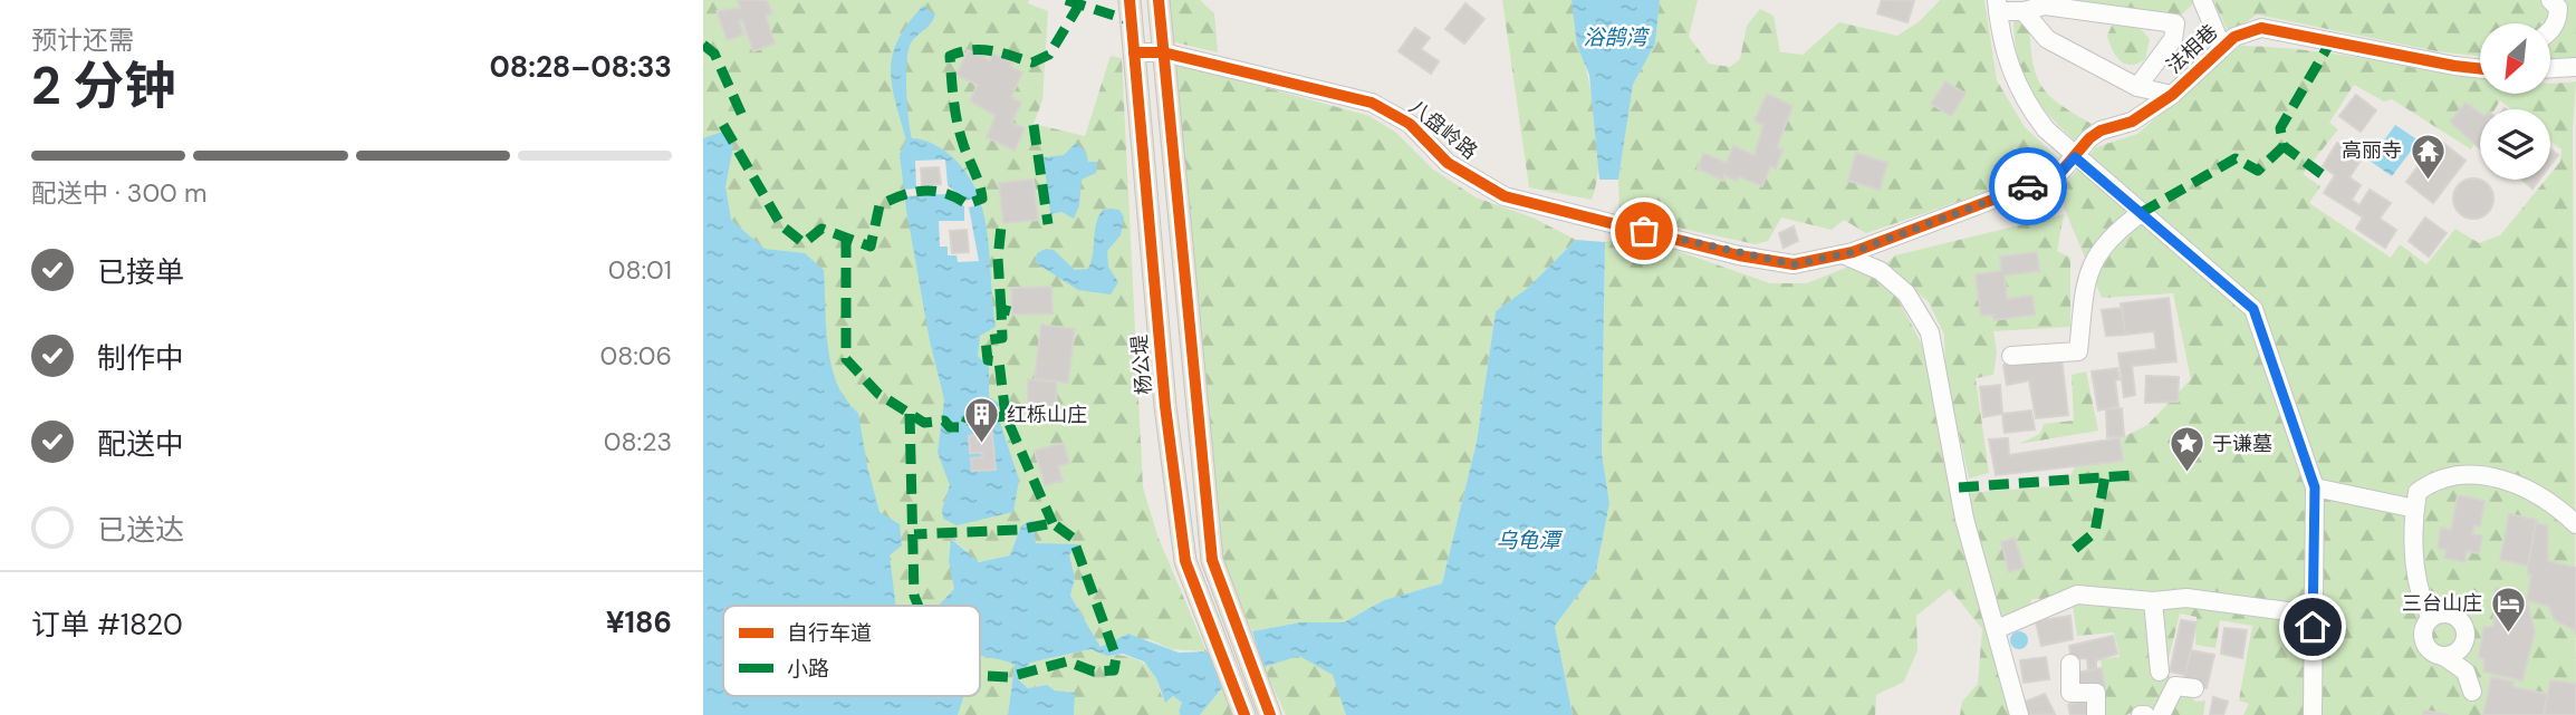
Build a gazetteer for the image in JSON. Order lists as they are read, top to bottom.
{
  "streets": {
    "main road": ["杨公堤"],
    "street": ["法相巷", "八盘岭路"]
  },
  "crossings": [
    ["法相巷", "八盘岭路"],
    ["八盘岭路", "杨公堤"]
  ],
  "water": ["浴鹄湾", "乌龟潭"],
  "places": {
    "temple": ["高丽寺"],
    "building": ["红栎山庄"],
    "place": ["于谦墓"],
    "hotel": ["三台山庄"]
  },
  "legend": ["自行车道", "小路"],
  "north": "bottom left",
  "page": {
    "heading": ["2 分钟", "预计还需", "08:28–08:33"],
    "panel": ["订单 #1820", "¥186"],
    "bar": "配送中 · 300 m",
    "list": [
      ["已接单", "08:01"],
      ["制作中", "08:06"],
      ["配送中", "08:23"],
      "已送达"
    ]
  }
}
